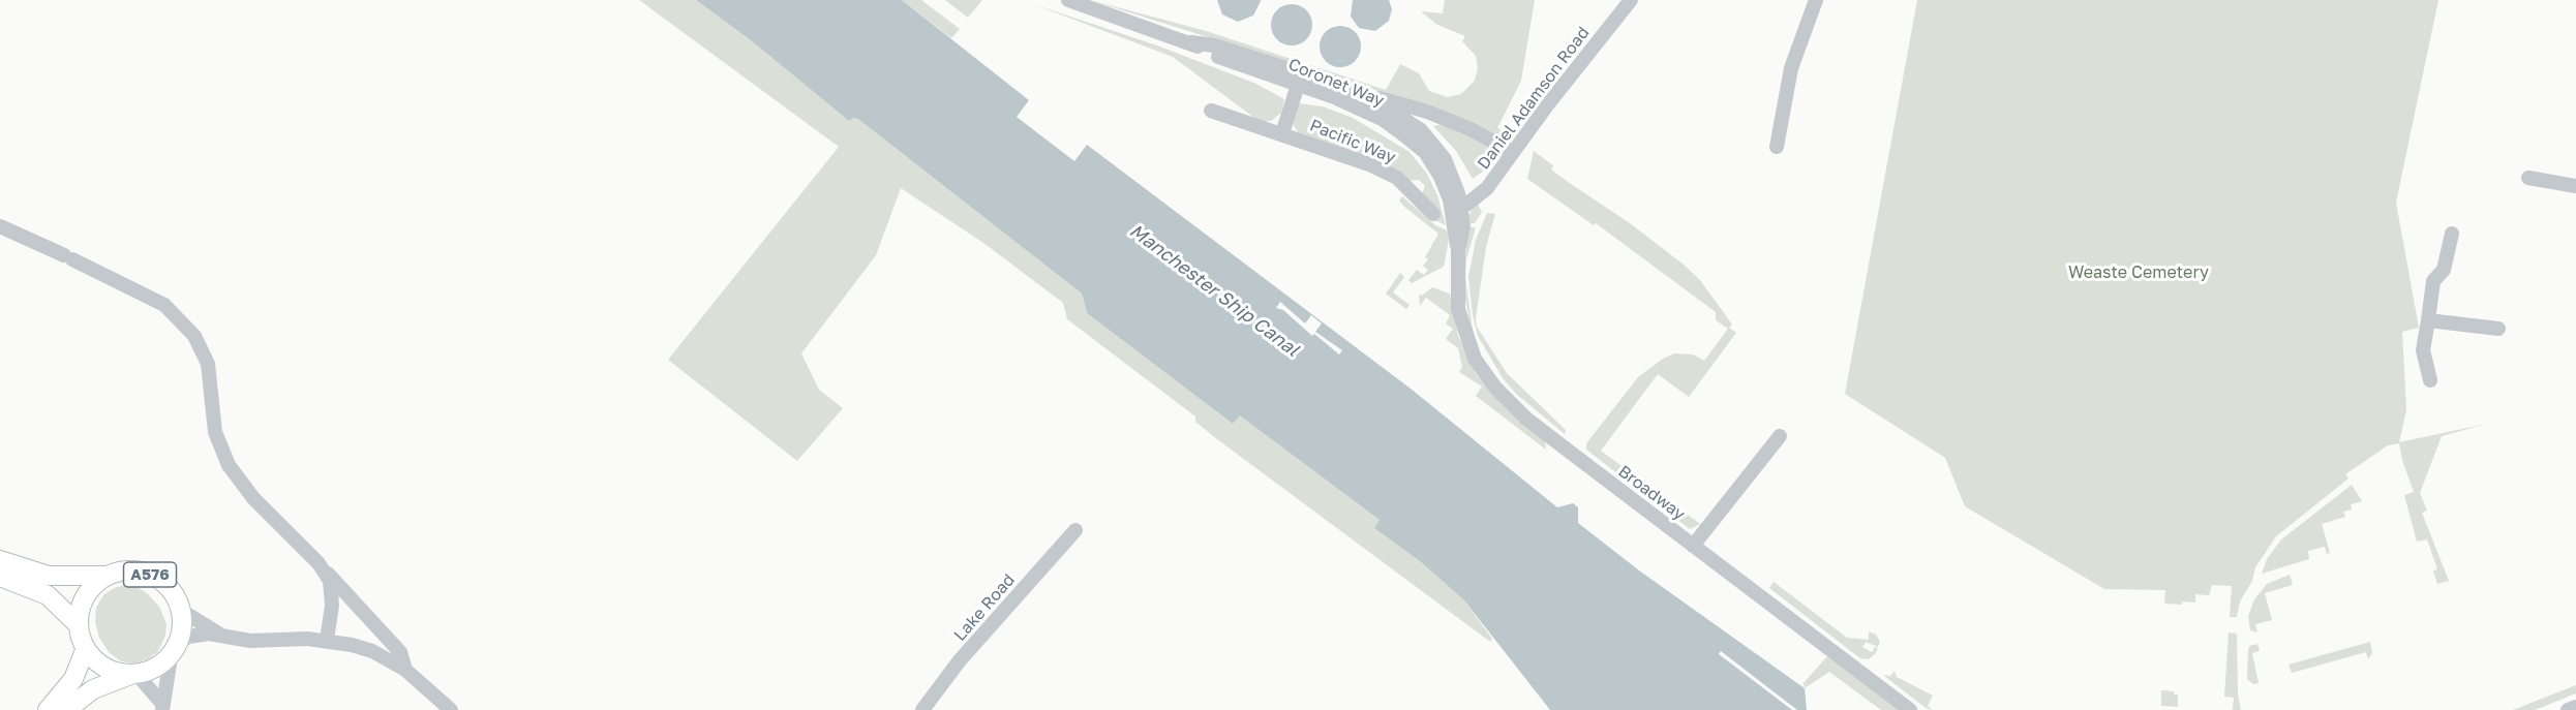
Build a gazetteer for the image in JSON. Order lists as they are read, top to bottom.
{
  "streets": {
    "main road": ["A576"],
    "street": [
      "Coronet Way",
      "Daniel Adamson Road",
      "Pacific Way",
      "Broadway",
      "Lake Road"
    ]
  },
  "crossings": [
    ["Coronet Way", "Daniel Adamson Road"],
    ["Coronet Way", "Pacific Way"],
    ["Coronet Way", "Broadway"]
  ],
  "water": ["Manchester Ship Canal"],
  "parks": ["Weaste Cemetery"]
}
